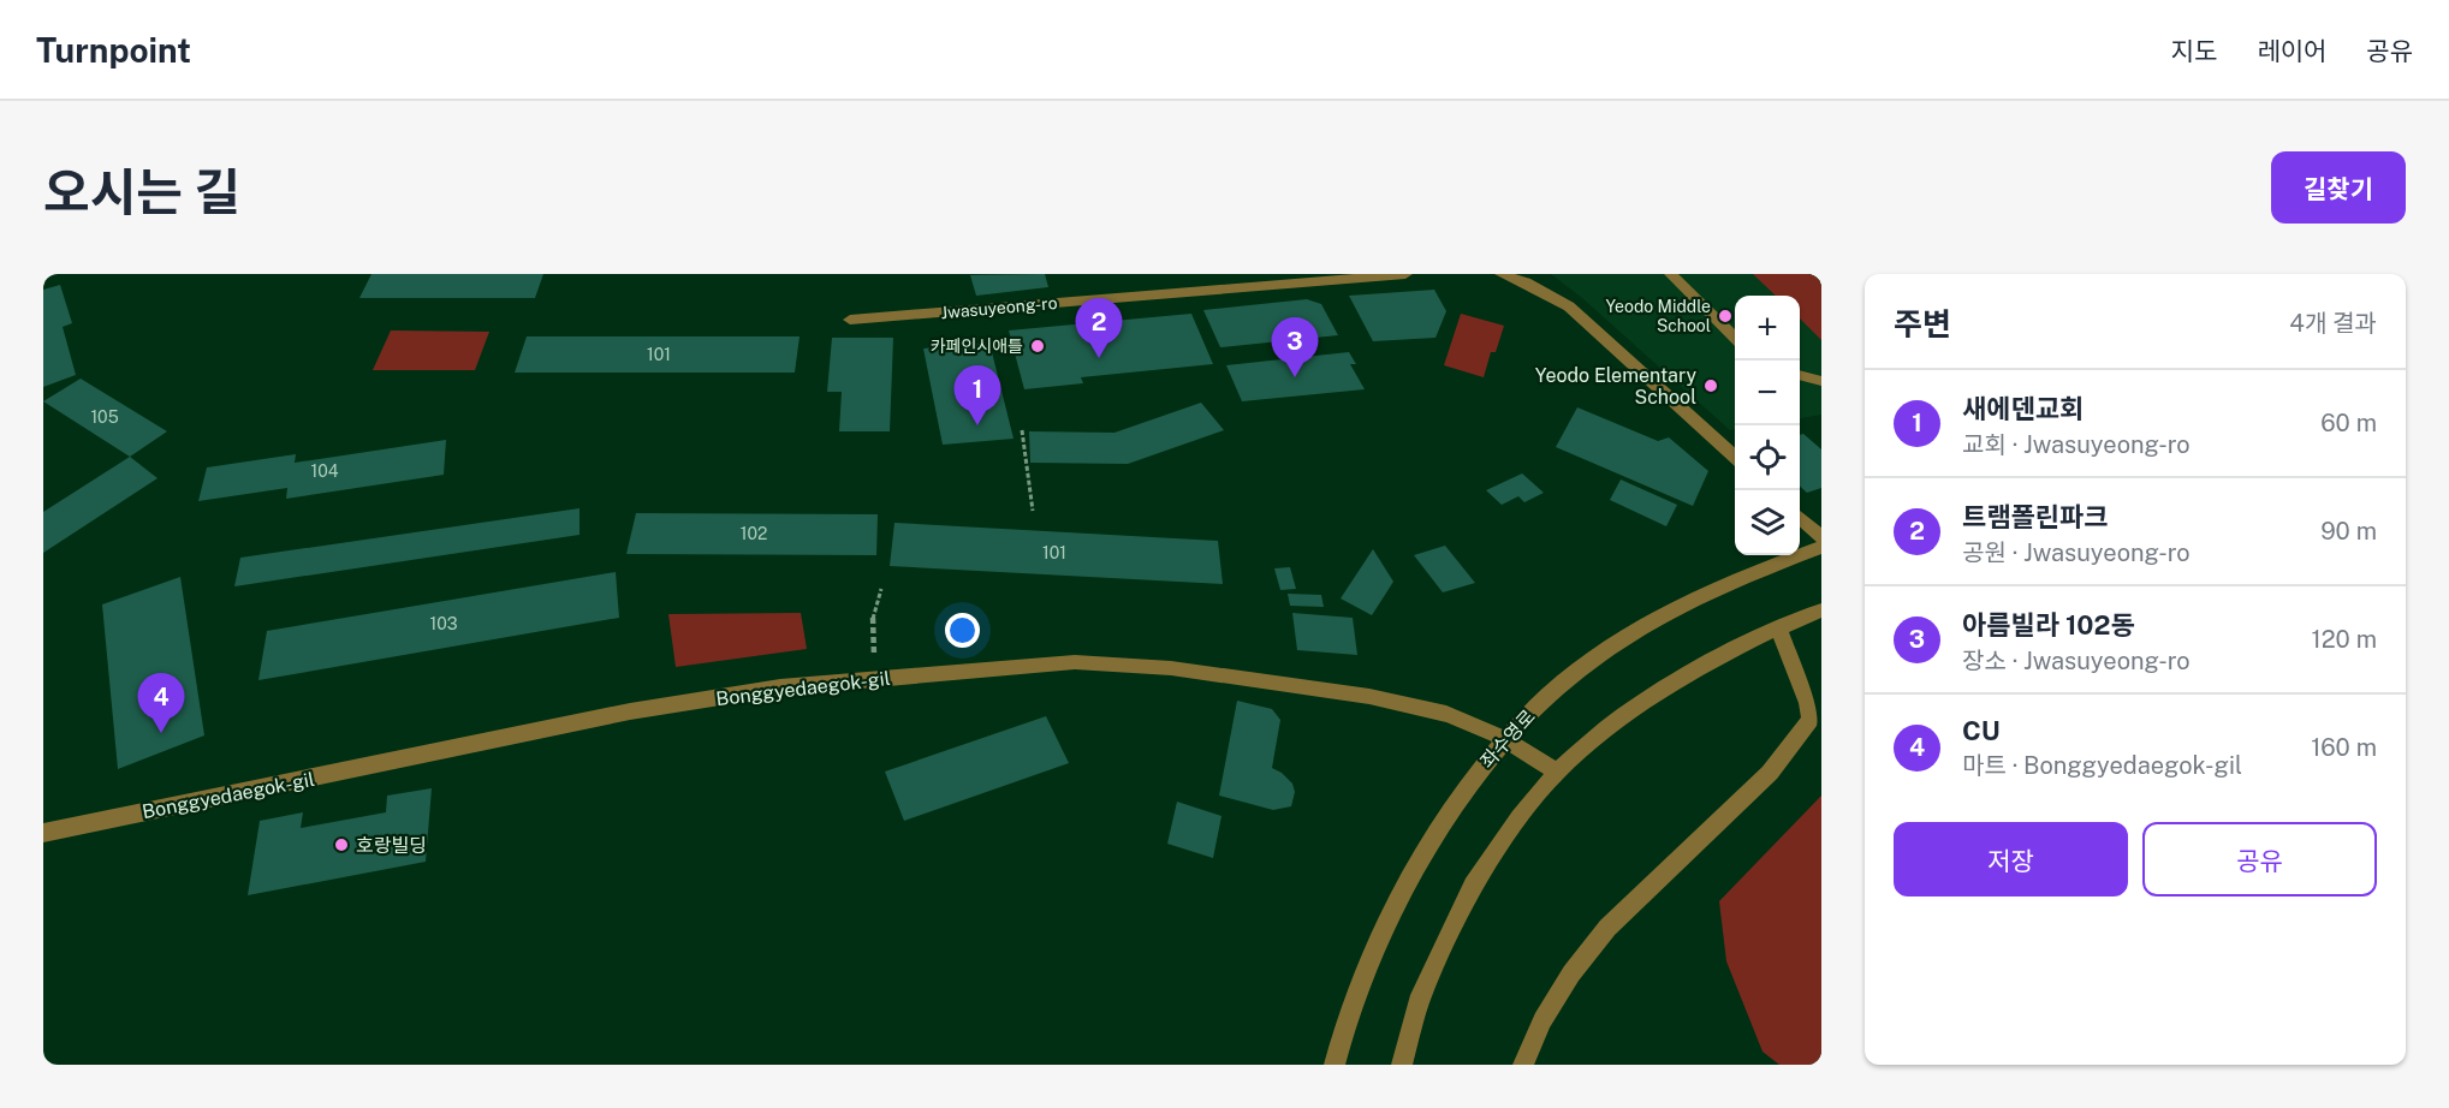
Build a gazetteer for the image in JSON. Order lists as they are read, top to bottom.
{
  "streets": {
    "street": ["Jwasuyeong-ro", "Bonggyedaegok-gil", "좌수영로"]
  },
  "crossings": [
    ["Bonggyedaegok-gil", "좌수영로"]
  ],
  "places": [
    "Yeodo Middle School",
    "카페인시애틀",
    "Yeodo Elementary School",
    "호랑빌딩"
  ],
  "house_numbers": [
    "101",
    "105",
    "104",
    "102",
    "101",
    "103"
  ],
  "page": {
    "header": "Turnpoint",
    "nav": ["지도", "레이어", "공유"],
    "title": "오시는 길",
    "buttons": [
      "길찾기",
      ["저장", "공유"]
    ],
    "heading": ["주변", "4개 결과"],
    "map_buttons": ["+", "−"],
    "pins": [
      "2",
      "3",
      "1",
      "4"
    ],
    "list": [
      {
        "mark": "1",
        "name": "새에덴교회",
        "note": "교회 · Jwasuyeong-ro",
        "value": "60 m"
      },
      {
        "mark": "2",
        "name": "트램폴린파크",
        "note": "공원 · Jwasuyeong-ro",
        "value": "90 m"
      },
      {
        "mark": "3",
        "name": "아름빌라 102동",
        "note": "장소 · Jwasuyeong-ro",
        "value": "120 m"
      },
      {
        "mark": "4",
        "name": "CU",
        "note": "마트 · Bonggyedaegok-gil",
        "value": "160 m"
      }
    ]
  }
}
